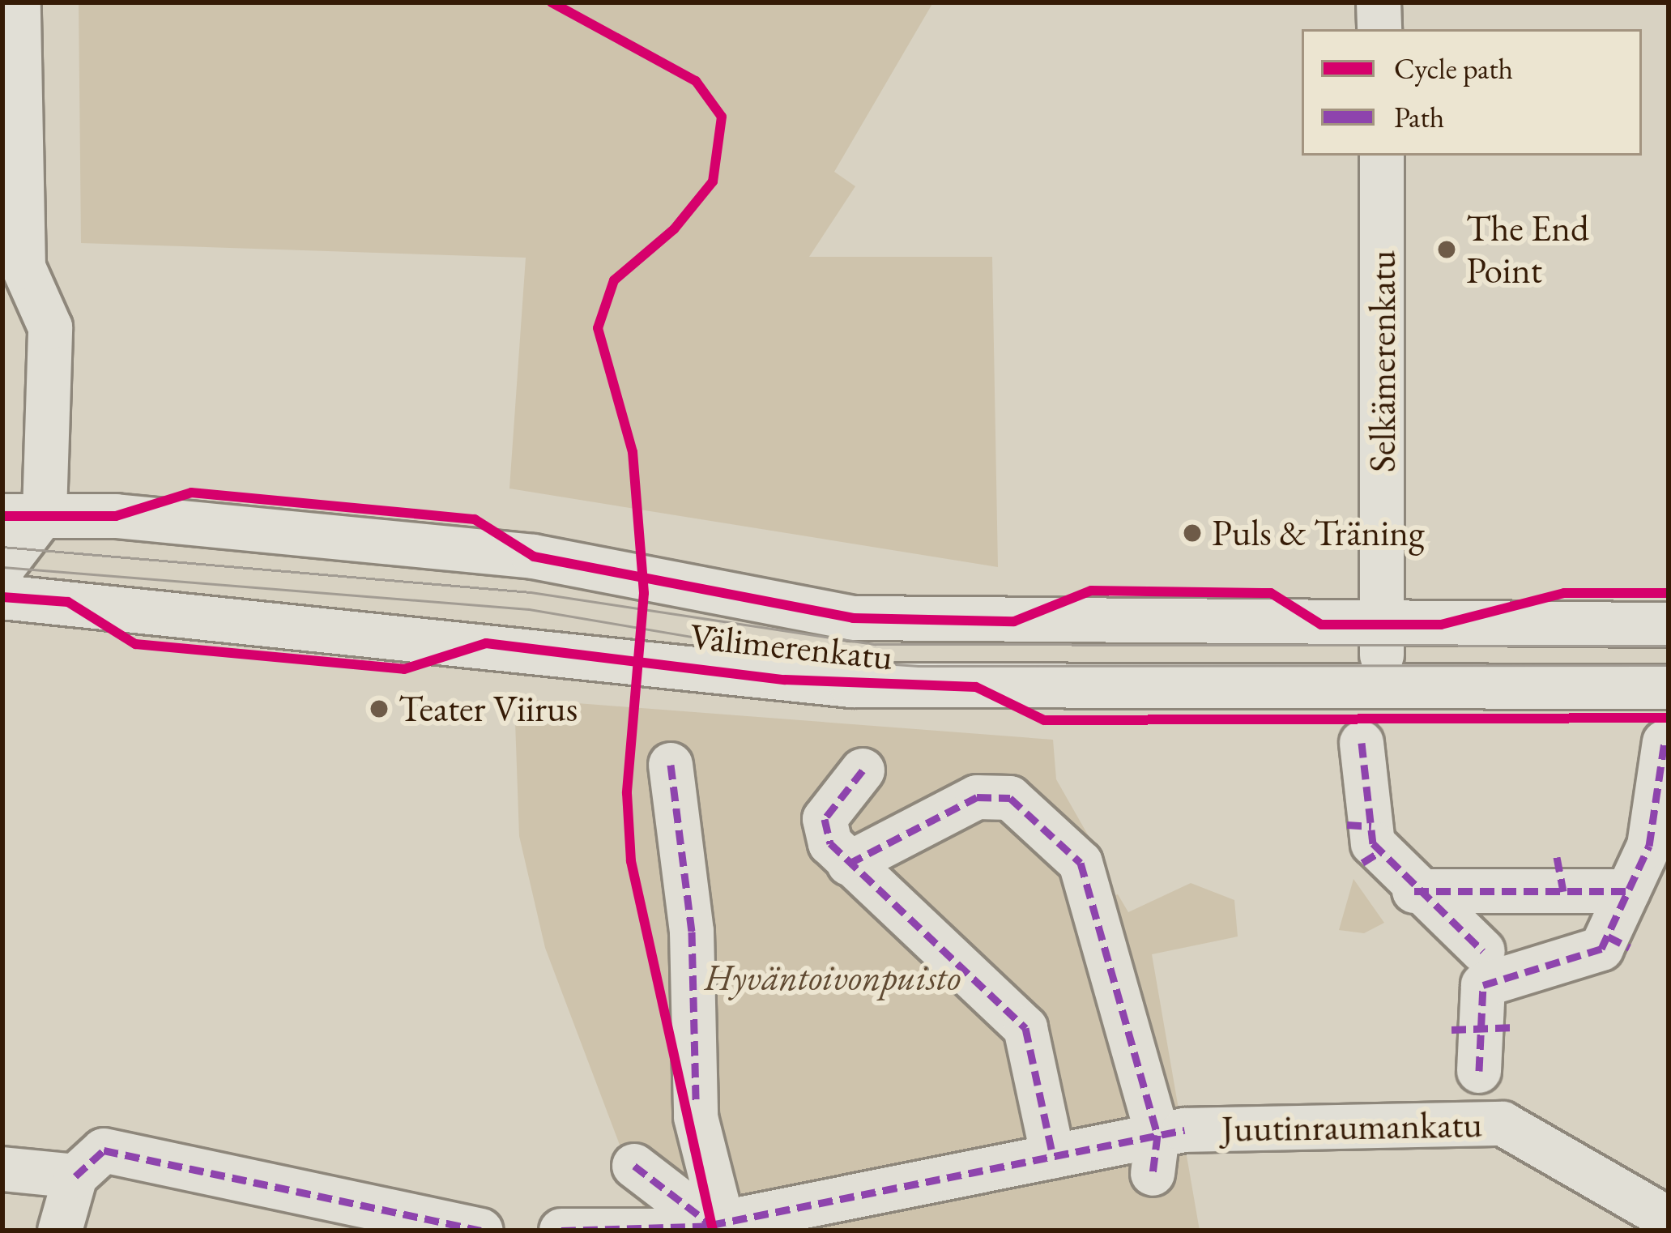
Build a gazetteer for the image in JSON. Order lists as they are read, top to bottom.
{
  "streets": {
    "street": ["Selkämerenkatu", "Välimerenkatu", "Juutinraumankatu"]
  },
  "crossings": [
    ["Selkämerenkatu", "Välimerenkatu"]
  ],
  "parks": ["Hyväntoivonpuisto"],
  "places": ["The End Point", "Puls & Träning", "Teater Viirus"],
  "legend": ["Cycle path", "Path"]
}
